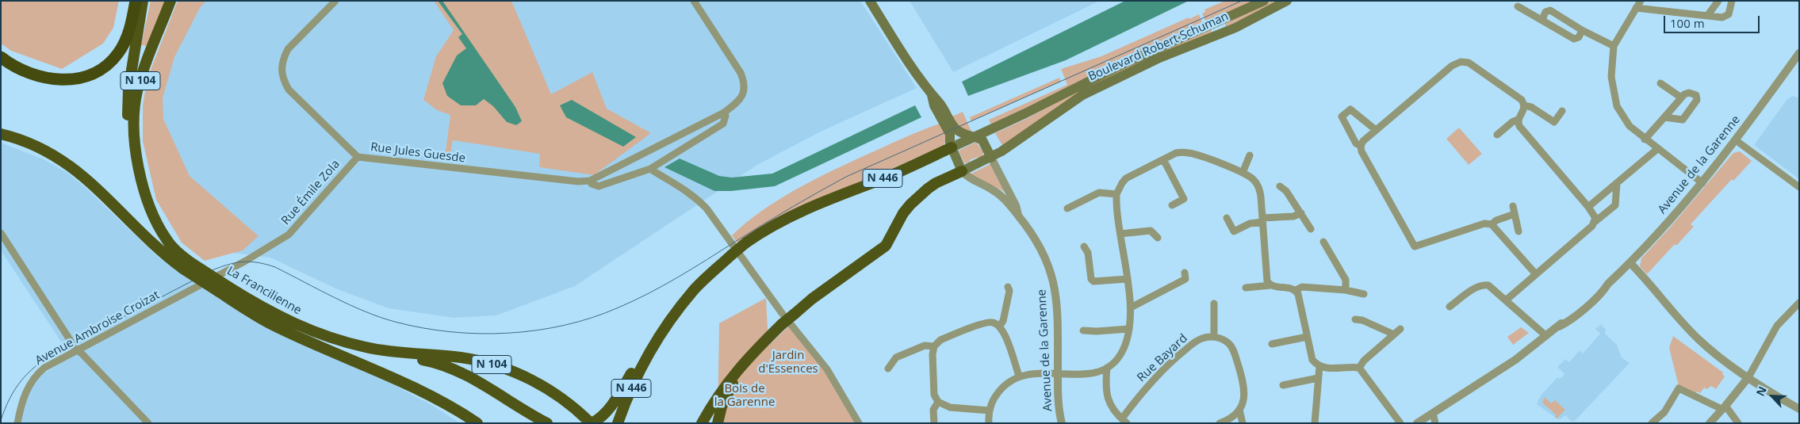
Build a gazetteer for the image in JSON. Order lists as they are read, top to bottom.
{
  "streets": {
    "highway": ["N 104", "N 446", "La Francilienne"],
    "main road": ["Boulevard Robert Schuman"],
    "street": [
      "Rue Jules Guesde",
      "Avenue de la Garenne",
      "Rue Émile Zola",
      "Avenue Ambroise Croizat",
      "Rue Bayard"
    ]
  },
  "crossings": [
    ["Boulevard Robert Schuman", "N 446"],
    ["Rue Jules Guesde", "Rue Émile Zola"],
    ["Rue Émile Zola", "Avenue Ambroise Croizat"]
  ],
  "parks": ["Jardin d'Essences", "Bois de la Garenne"],
  "scale_bar": "100 m",
  "north": "top left"
}
